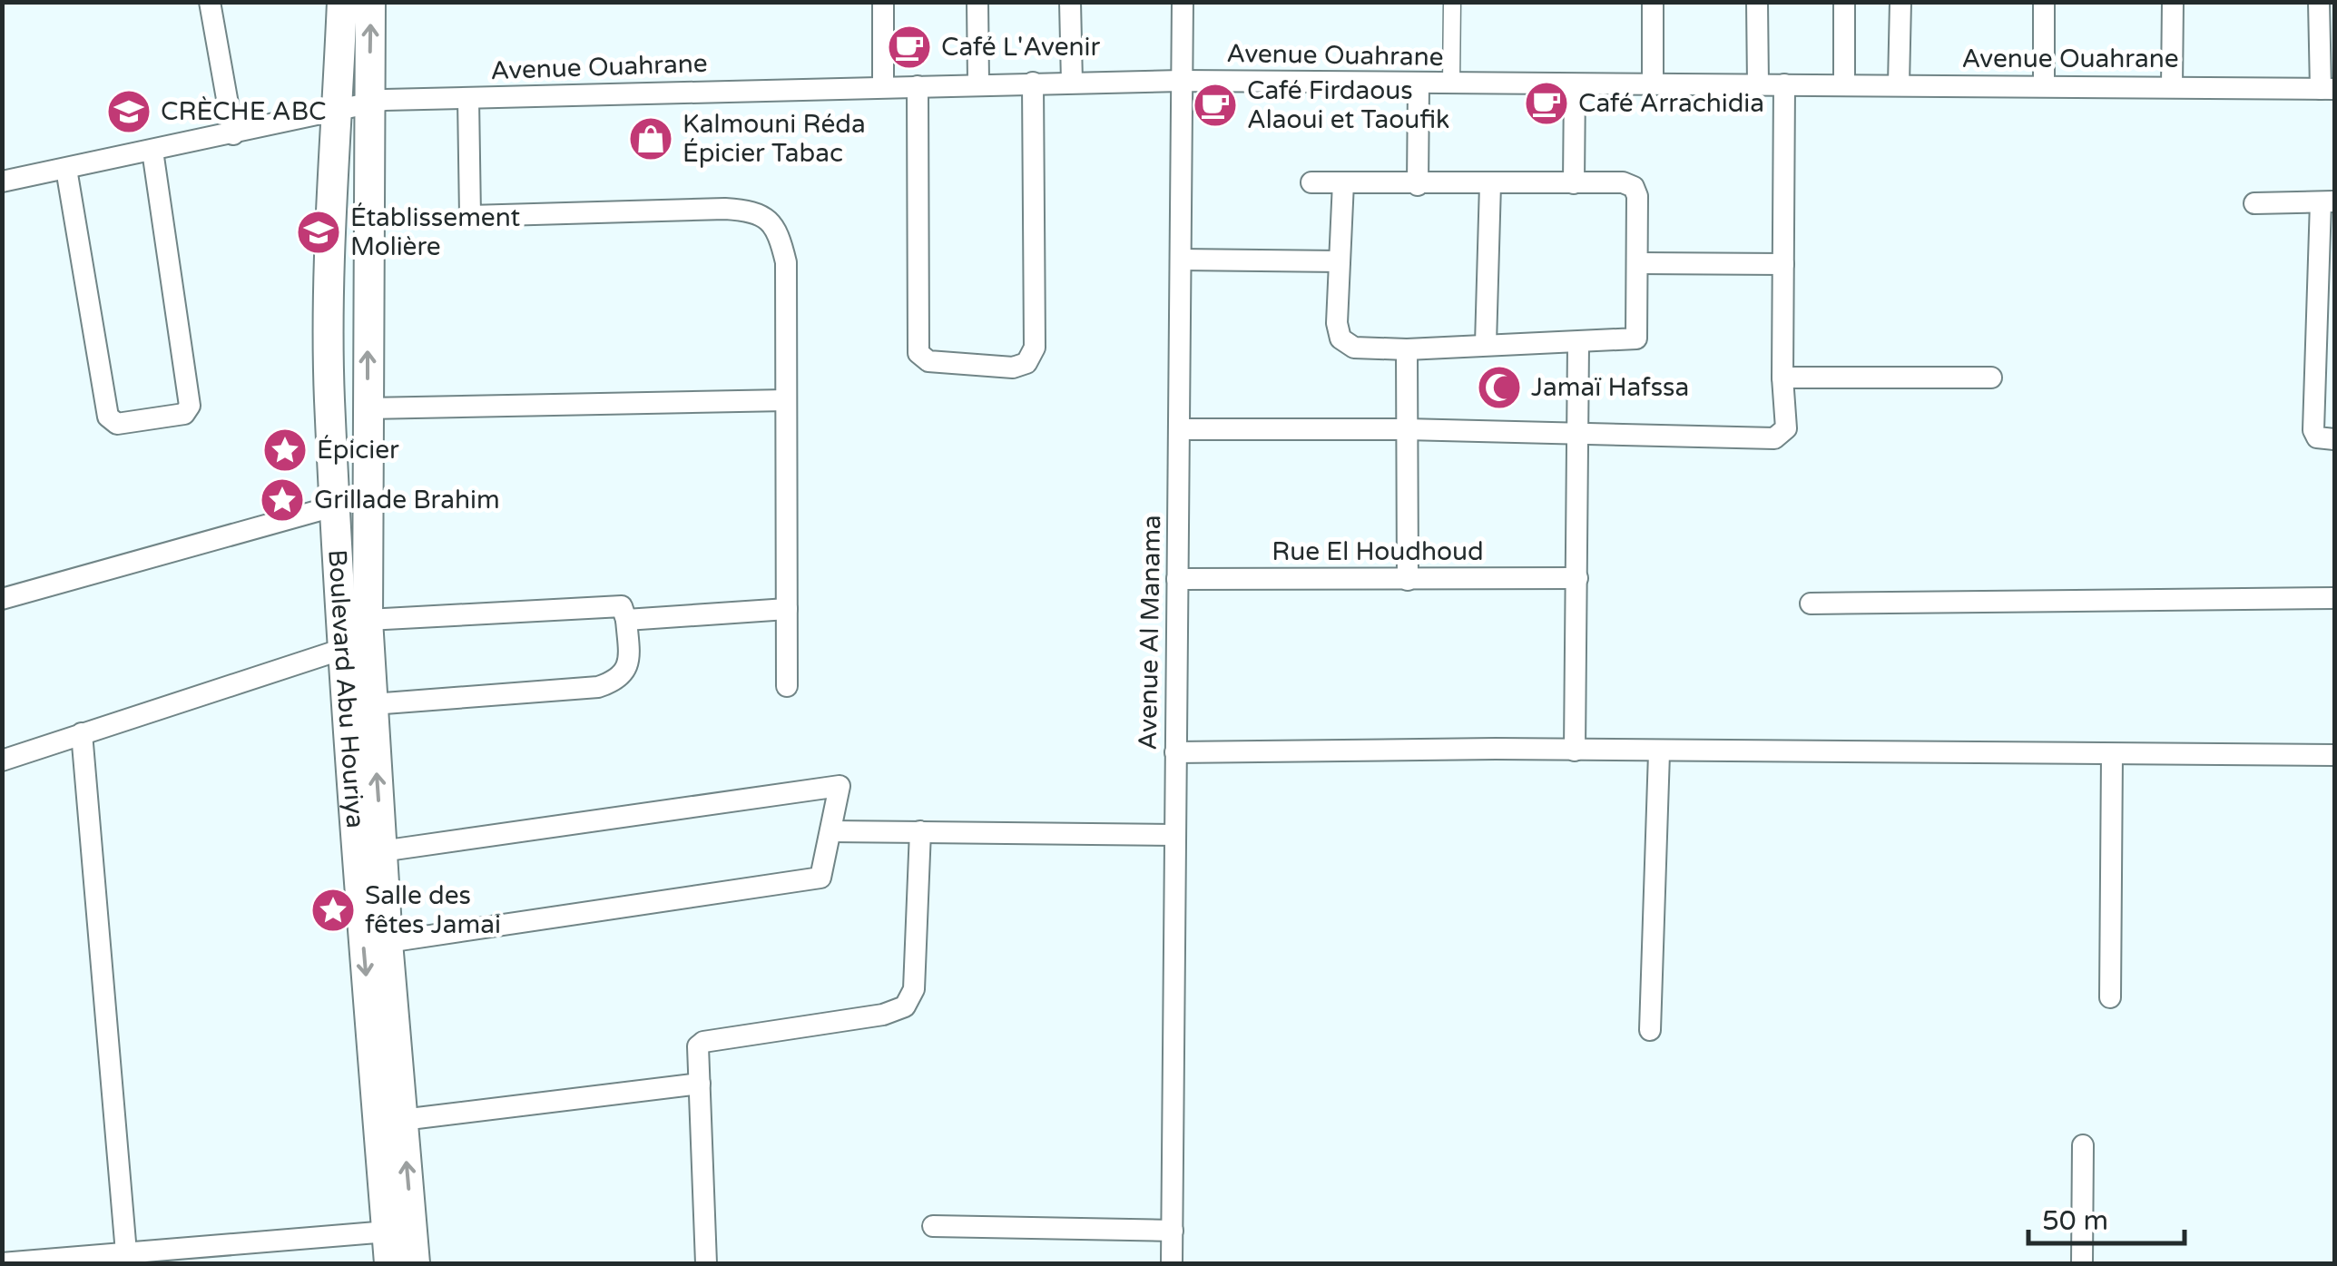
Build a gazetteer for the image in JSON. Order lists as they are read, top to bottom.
{
  "streets": {
    "main road": ["Boulevard Abu Houriya"],
    "street": ["Avenue Ouahrane", "Rue El Houdhoud", "Avenue Al Manama"]
  },
  "crossings": [
    ["Avenue Ouahrane", "Avenue Al Manama"],
    ["Avenue Ouahrane", "Boulevard Abu Houriya"],
    ["Rue El Houdhoud", "Avenue Al Manama"]
  ],
  "places": {
    "cafe": ["Café L'Avenir", "Café Arrachidia", "Café Firdaous Alaoui et Taoufik"],
    "school or university": ["CRÈCHE ABC", "Établissement Molière"],
    "shop": ["Kalmouni Réda Épicier Tabac"],
    "mosque": ["Jamaï Hafssa"],
    "place": ["Épicier", "Grillade Brahim", "Salle des fêtes Jamai"]
  },
  "scale_bar": "50 m"
}
